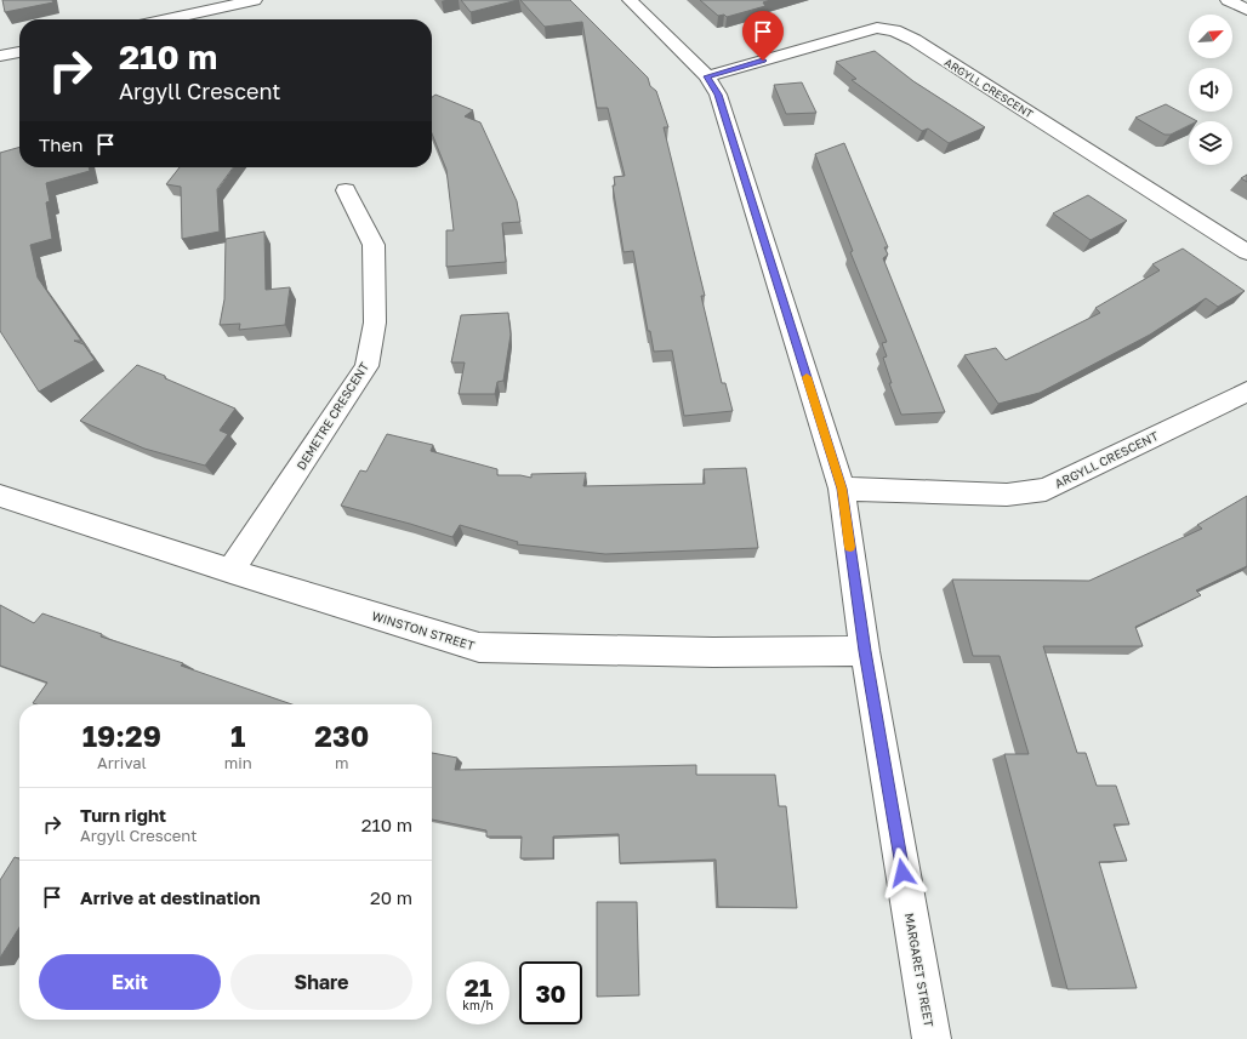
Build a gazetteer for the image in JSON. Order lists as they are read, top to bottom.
{
  "streets": {
    "street": [
      "ARGYLL CRESCENT",
      "DEMETRE CRESCENT",
      "WINSTON STREET",
      "MARGARET STREET"
    ]
  },
  "crossings": [
    ["ARGYLL CRESCENT", "MARGARET STREET"],
    ["DEMETRE CRESCENT", "WINSTON STREET"],
    ["WINSTON STREET", "MARGARET STREET"]
  ],
  "north": "top right",
  "page": {
    "turn": ["210 m", "Argyll Crescent"],
    "then": "Then",
    "eta": [
      "19:29",
      "Arrival",
      "1",
      "min",
      "230",
      "m"
    ],
    "list": [
      {
        "name": "Turn right",
        "note": "Argyll Crescent",
        "value": "210 m"
      },
      {
        "name": "Arrive at destination",
        "value": "20 m"
      }
    ],
    "buttons": ["Exit", "Share"],
    "speed": "21 km/h",
    "limit": "30"
  }
}
